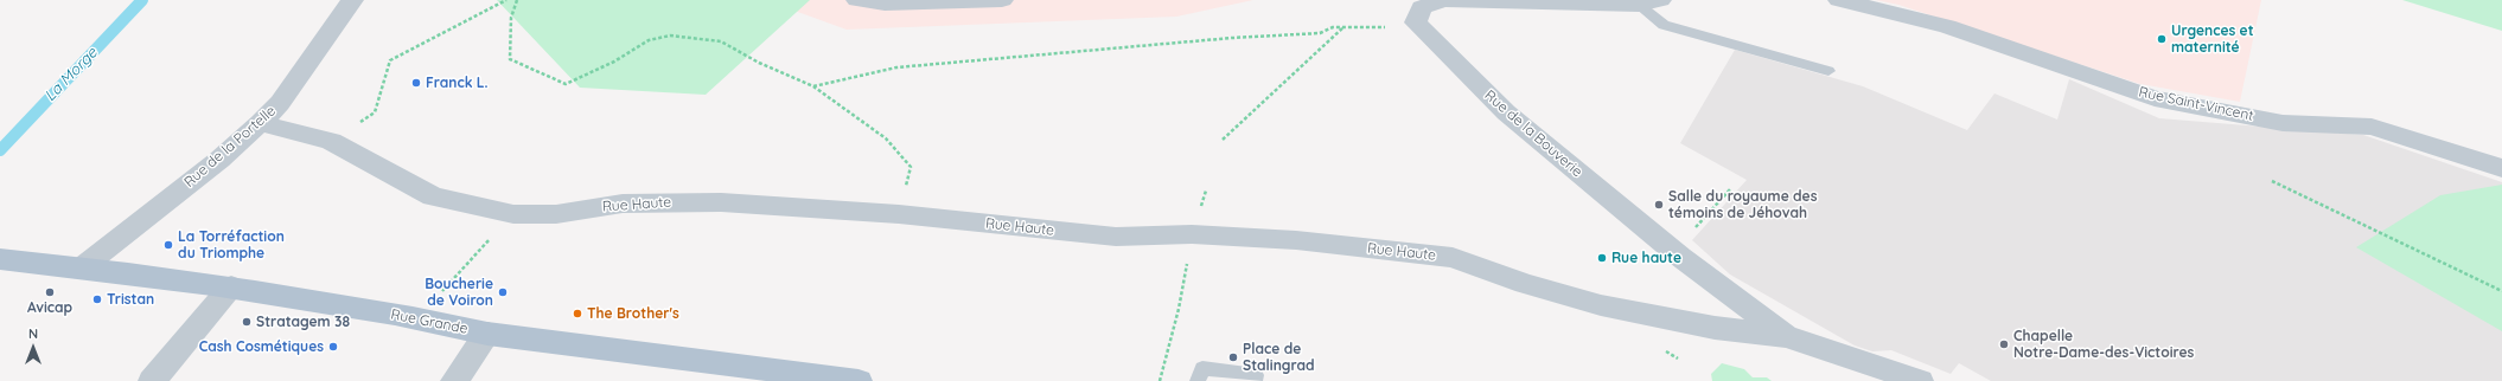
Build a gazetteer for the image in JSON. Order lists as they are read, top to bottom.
{
  "streets": {
    "main road": ["Rue Grande"],
    "street": [
      "Rue Saint-Vincent",
      "Rue de la Bouverie",
      "Rue de la Portelle",
      "Rue Haute"
    ]
  },
  "crossings": [
    ["Rue de la Bouverie", "Rue Haute"],
    ["Rue de la Portelle", "Rue Haute"],
    ["Rue de la Portelle", "Rue Grande"]
  ],
  "water": ["La Morge"],
  "places": [
    "Urgences et maternité",
    "Franck L.",
    "Salle du royaume des témoins de Jéhovah",
    "La Torréfaction du Triomphe",
    "Rue haute",
    "Avicap",
    "Boucherie de Voiron",
    "Tristan",
    "The Brother's",
    "Stratagem 38",
    "Chapelle Notre-Dame-des-Victoires",
    "Cash Cosmétiques",
    "Place de Stalingrad"
  ],
  "north": "top"
}
